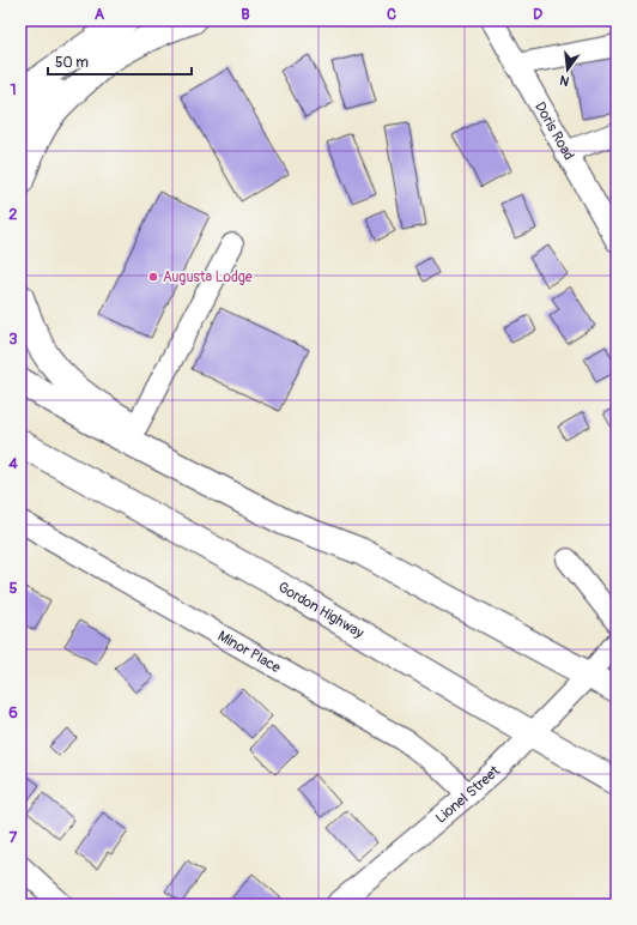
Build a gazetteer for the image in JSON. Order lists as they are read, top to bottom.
{
  "streets": {
    "main road": ["Gordon Highway"],
    "street": ["Doris Road", "Minor Place", "Lionel Street"]
  },
  "crossings": [
    ["Gordon Highway", "Lionel Street"],
    ["Minor Place", "Lionel Street"]
  ],
  "places": ["Augusta Lodge"],
  "scale_bar": "50 m",
  "north": "bottom",
  "grid": {
    "columns": [
      "A",
      "B",
      "C",
      "D"
    ],
    "rows": [
      "1",
      "2",
      "3",
      "4",
      "5",
      "6",
      "7"
    ]
  }
}
